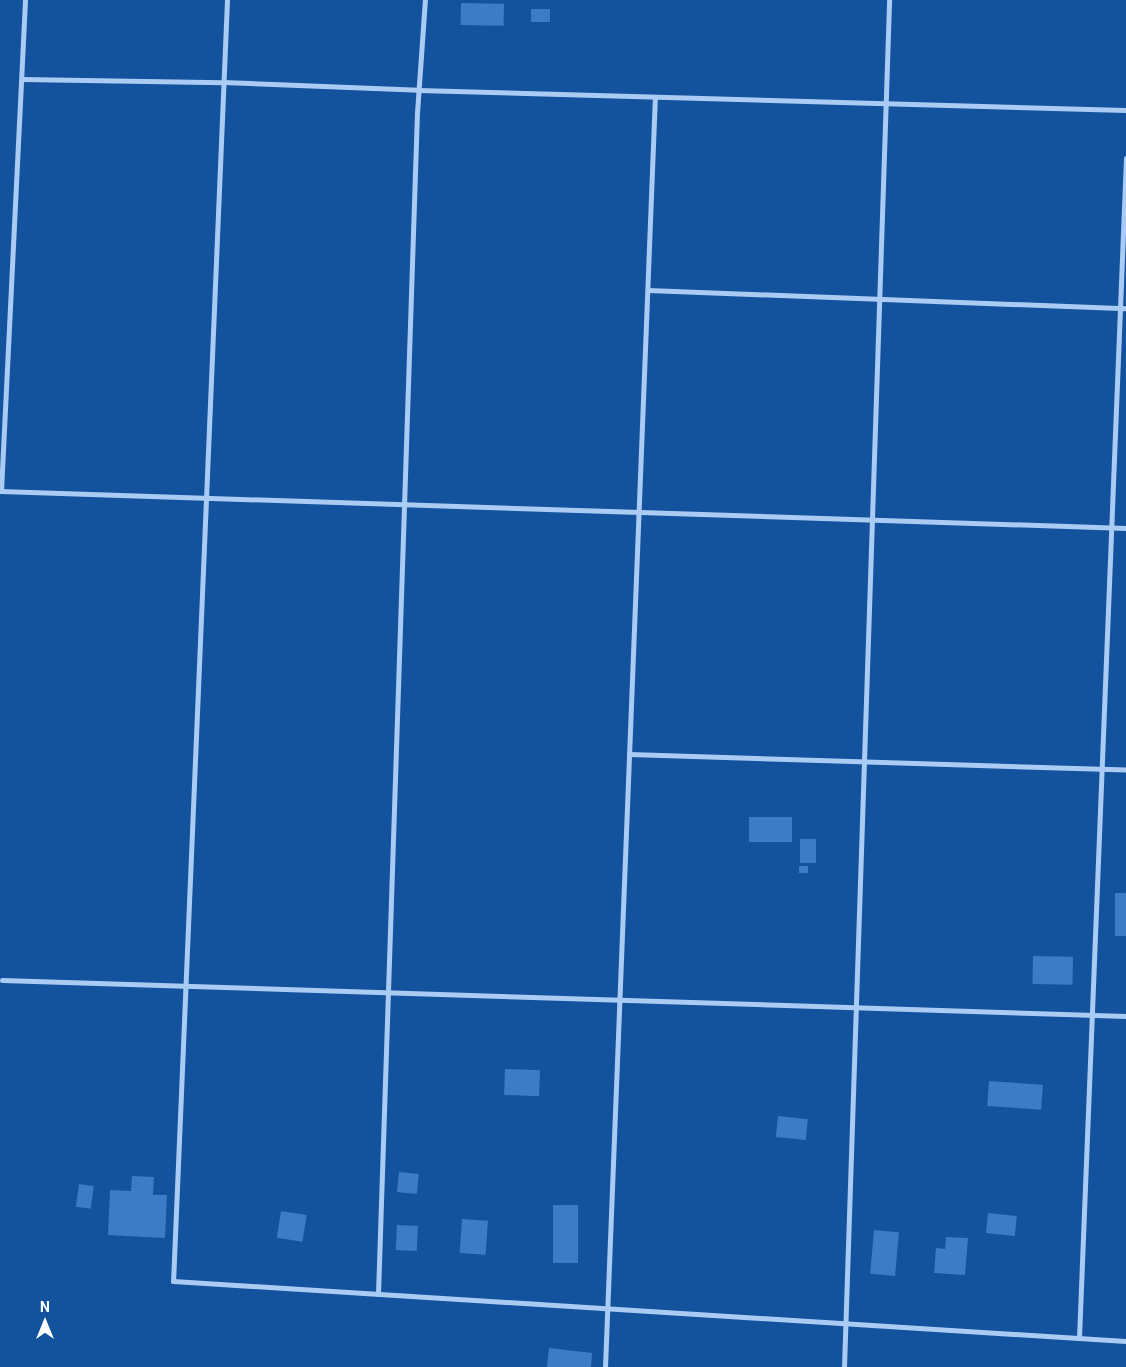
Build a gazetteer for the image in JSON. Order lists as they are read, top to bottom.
{
  "north": "top"
}
